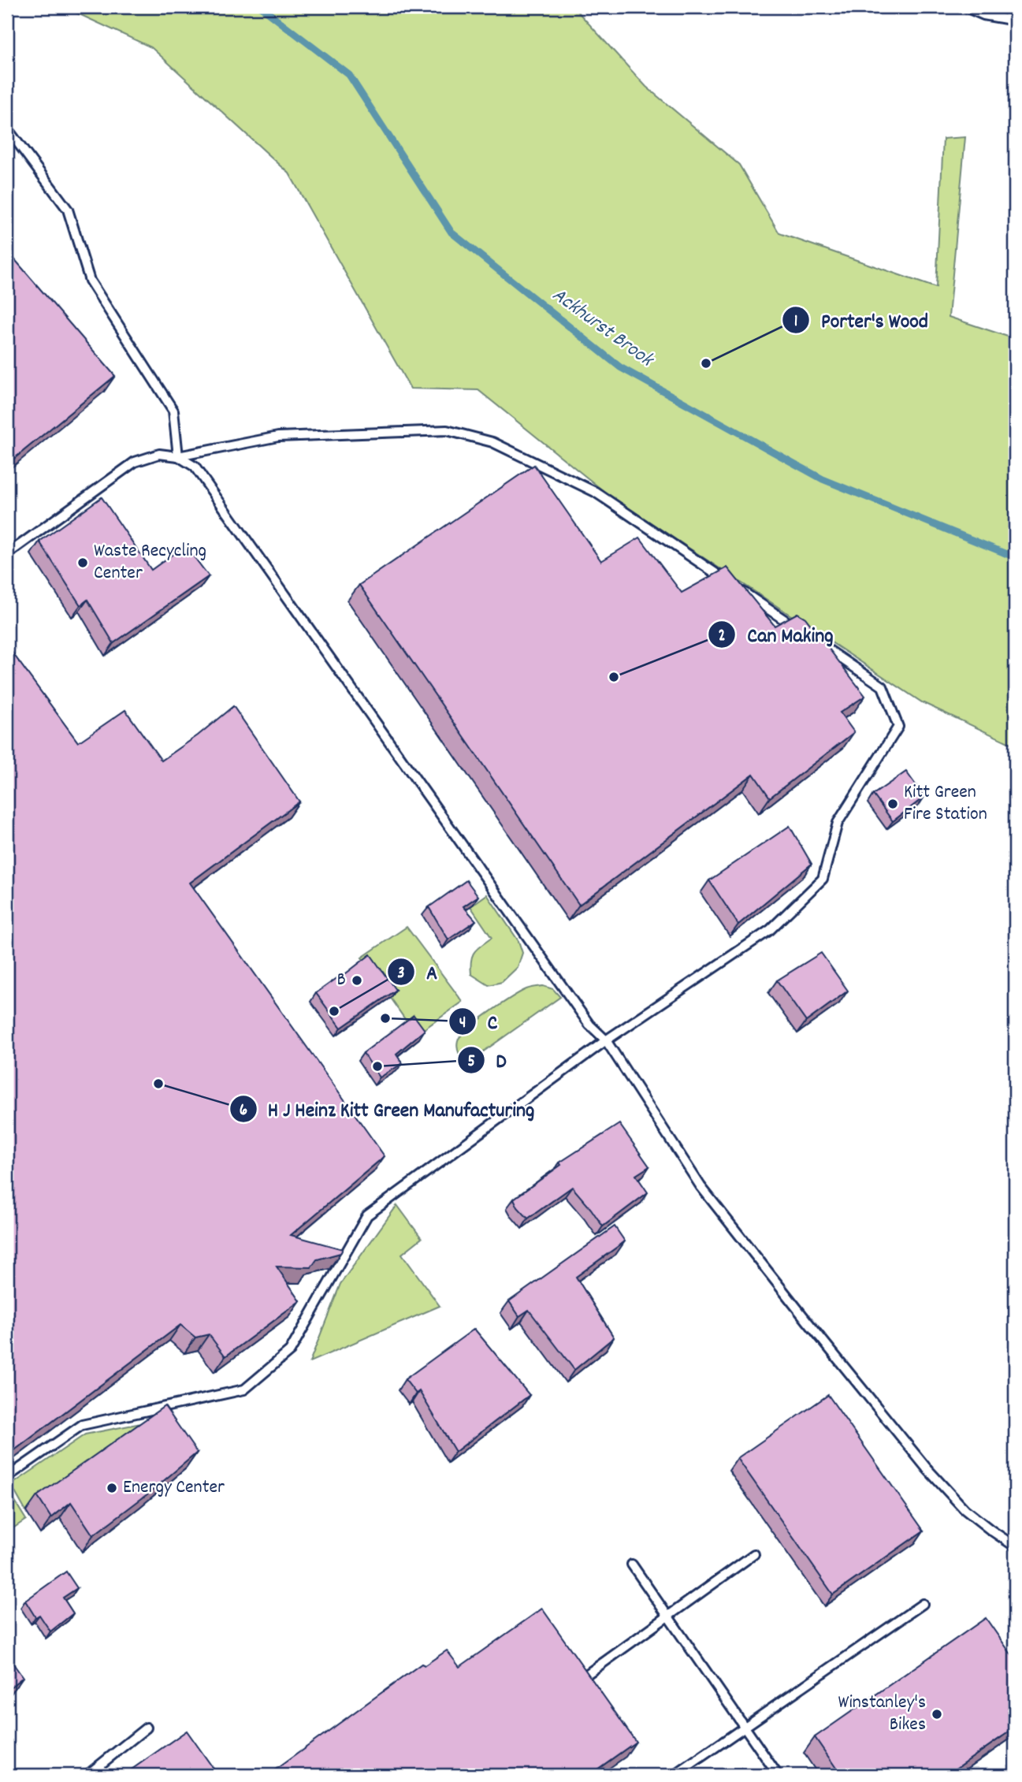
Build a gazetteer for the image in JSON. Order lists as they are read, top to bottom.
{
  "water": ["Ackhurst Brook"],
  "places": [
    "Porter's Wood",
    "Waste Recycling Center",
    "Can Making",
    "Kitt Green Fire Station",
    "B",
    "A",
    "C",
    "D",
    "H J Heinz Kitt Green Manufacturing",
    "Energy Center",
    "Winstanley's Bikes"
  ]
}
